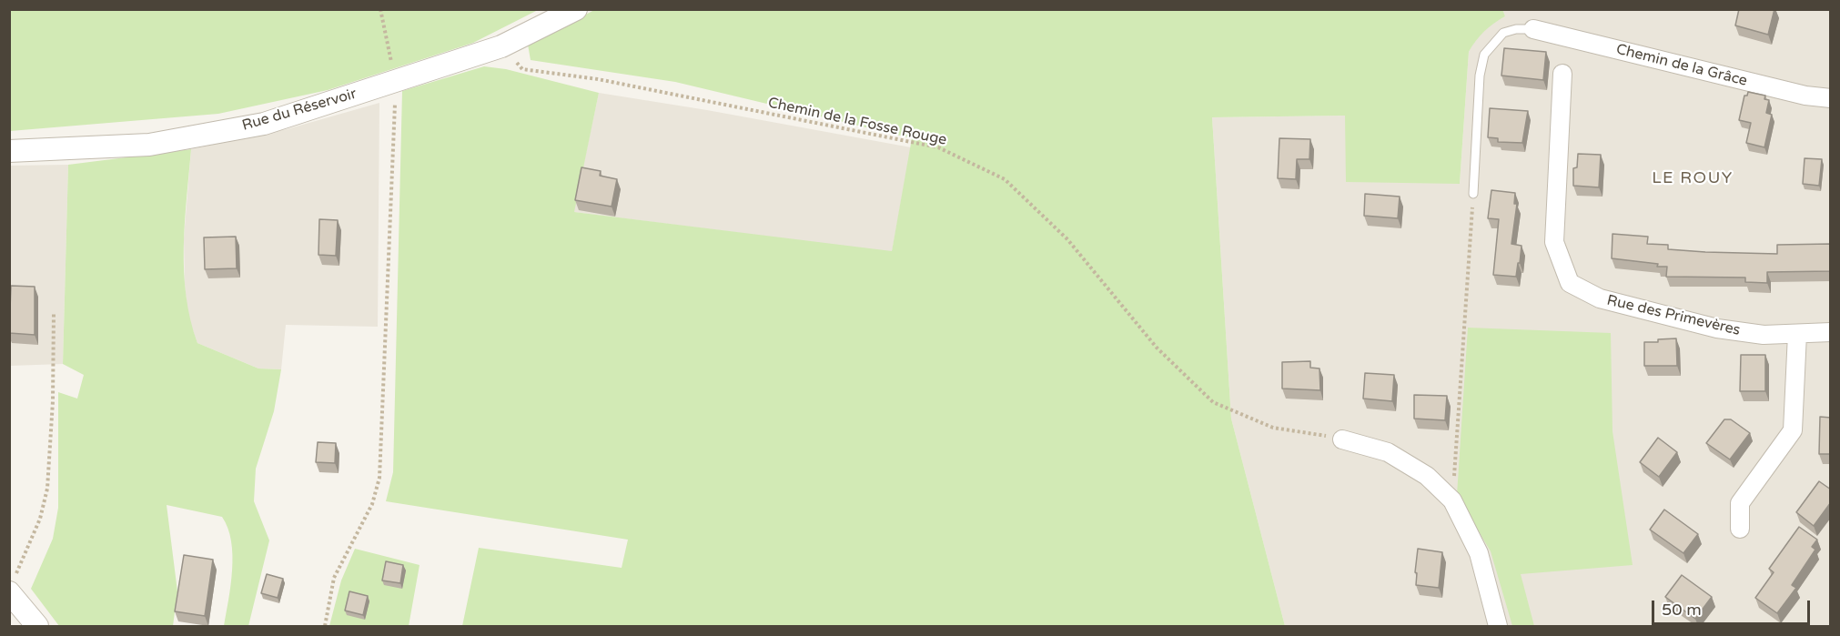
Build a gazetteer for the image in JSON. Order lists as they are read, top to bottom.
{
  "streets": {
    "street": ["Chemin de la Grâce", "Rue du Réservoir", "Rue des Primevères"],
    "path": ["Chemin de la Fosse Rouge"]
  },
  "crossings": [
    ["Rue du Réservoir", "Chemin de la Fosse Rouge"]
  ],
  "districts": ["LE ROUY"],
  "scale_bar": "50 m"
}
